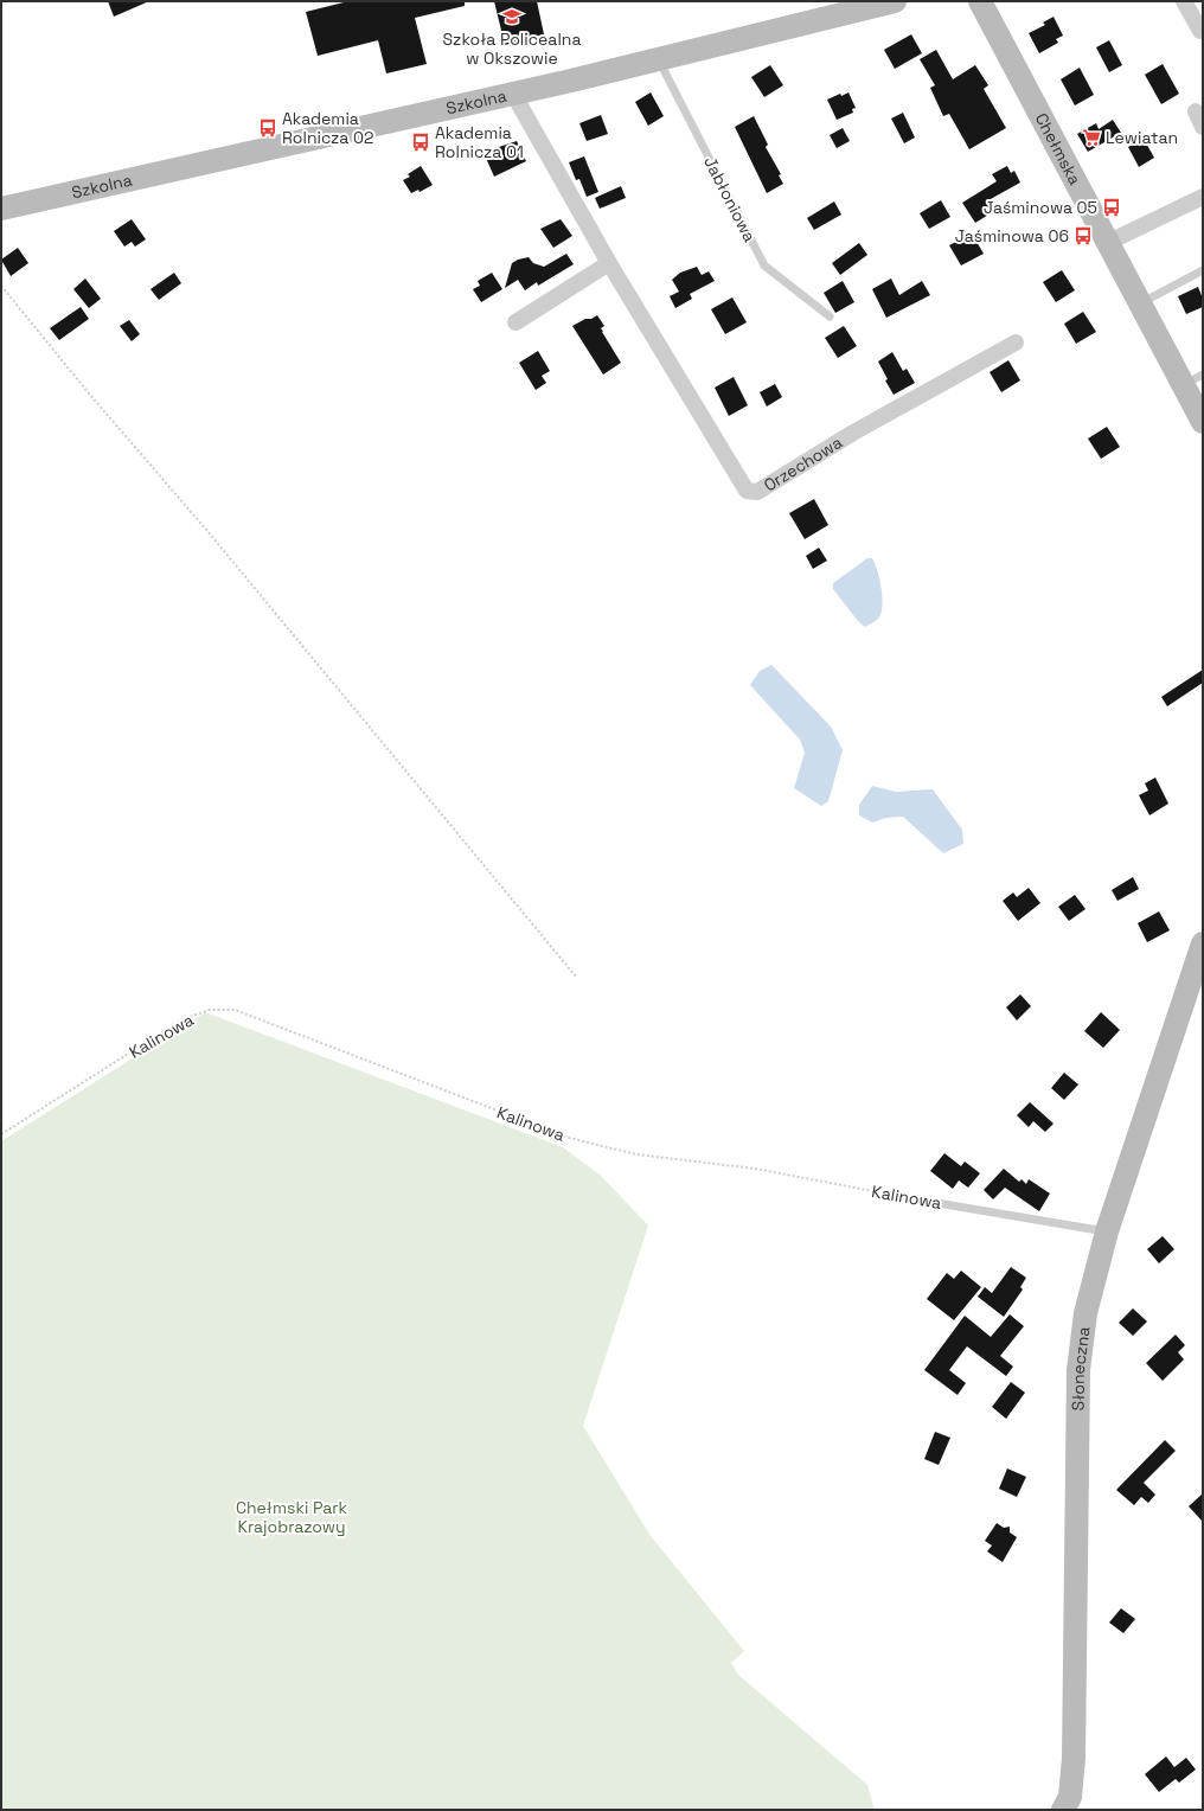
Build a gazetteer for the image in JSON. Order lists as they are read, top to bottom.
{
  "streets": {
    "main road": ["Szkolna", "Chełmska", "Słoneczna"],
    "street": ["Orzechowa"],
    "lane": ["Jabłoniowa", "Kalinowa"]
  },
  "crossings": [
    ["Szkolna", "Jabłoniowa"],
    ["Szkolna", "Orzechowa"],
    ["Kalinowa", "Słoneczna"]
  ],
  "parks": ["Chełmski Park Krajobrazowy"],
  "places": {
    "school or university": ["Szkoła Policealna w Okszowie"],
    "bus stop": [
      "Akademia Rolnicza 02",
      "Akademia Rolnicza 01",
      "Jaśminowa 05",
      "Jaśminowa 06"
    ],
    "supermarket": ["Lewiatan"]
  }
}
